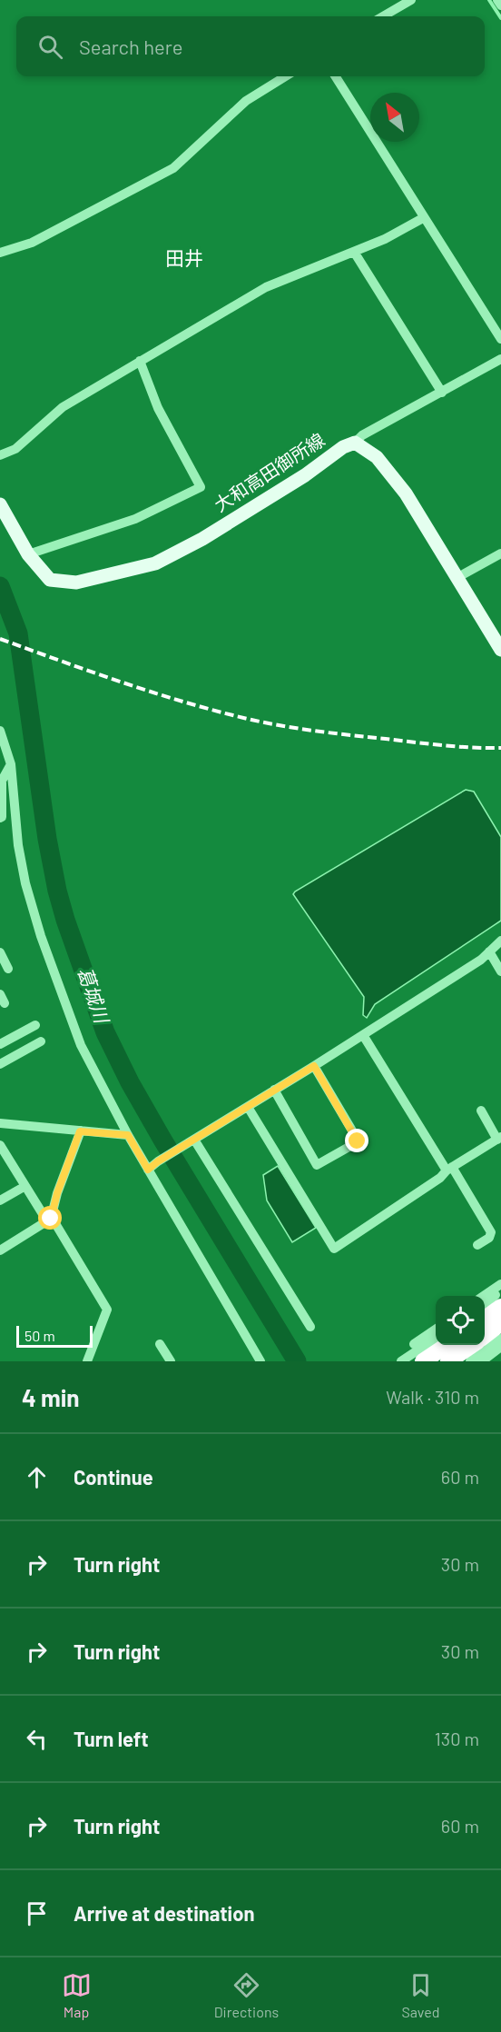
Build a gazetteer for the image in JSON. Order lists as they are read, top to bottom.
{
  "streets": {
    "main road": ["大和高田御所線"]
  },
  "districts": ["田井"],
  "water": ["葛城川"],
  "scale_bar": "50 m",
  "north": "top left",
  "page": {
    "search": "Search here",
    "scale": "50 m",
    "heading": ["4 min", "Walk · 310 m"],
    "list": [
      ["Continue", "60 m"],
      ["Turn right", "30 m"],
      ["Turn right", "30 m"],
      ["Turn left", "130 m"],
      ["Turn right", "60 m"],
      "Arrive at destination"
    ],
    "nav": ["Map", "Directions", "Saved"]
  }
}
